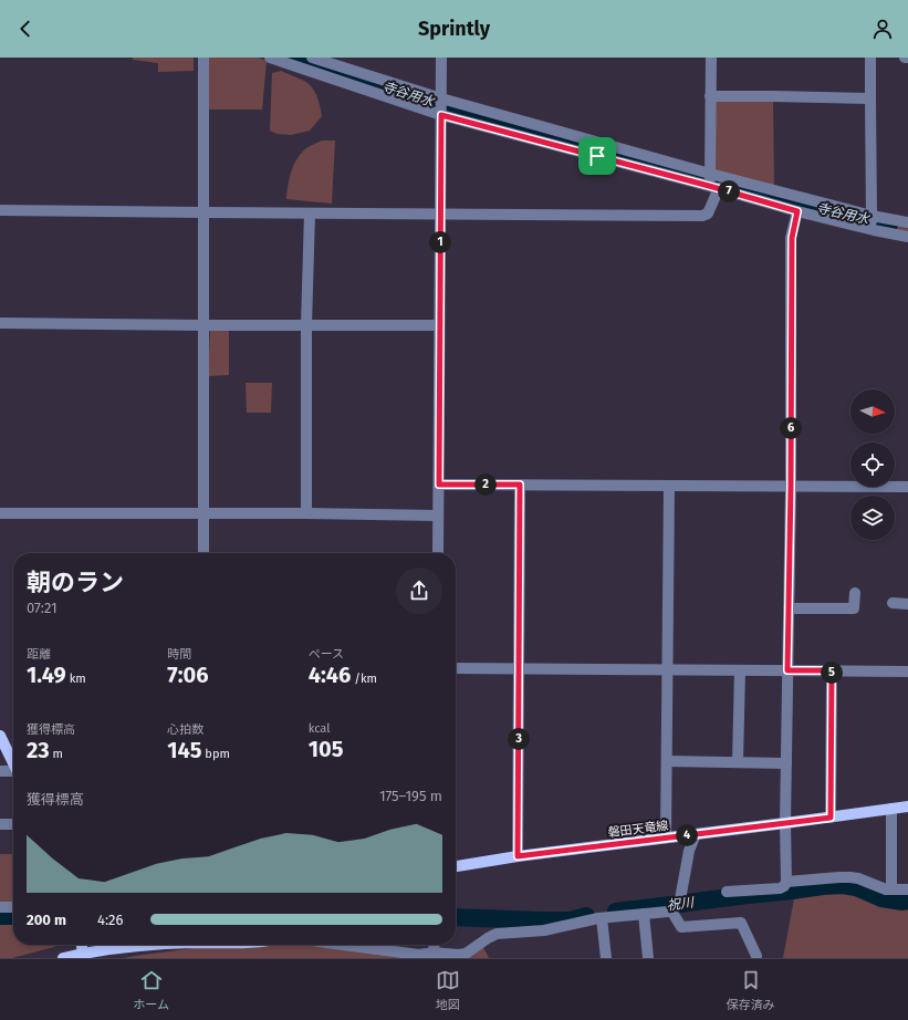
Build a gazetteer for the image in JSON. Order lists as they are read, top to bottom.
{
  "streets": {
    "main road": ["磐田天竜線"]
  },
  "water": ["寺谷用水", "祝川"],
  "north": "right",
  "page": {
    "header": "Sprintly",
    "pins": [
      "7",
      "1",
      "6",
      "2",
      "5",
      "3",
      "4"
    ],
    "heading": ["朝のラン", "07:21"],
    "stats": [
      ["距離", "1.49 km"],
      ["時間", "7:06"],
      ["ペース", "4:46 /km"],
      ["獲得標高", "23 m"],
      ["心拍数", "145 bpm"],
      ["kcal", "105"]
    ],
    "chart": ["獲得標高", "175–195 m"],
    "list": [
      {
        "name": "200 m",
        "note": "4:26"
      }
    ],
    "tabs": ["ホーム", "地図", "保存済み"]
  }
}
